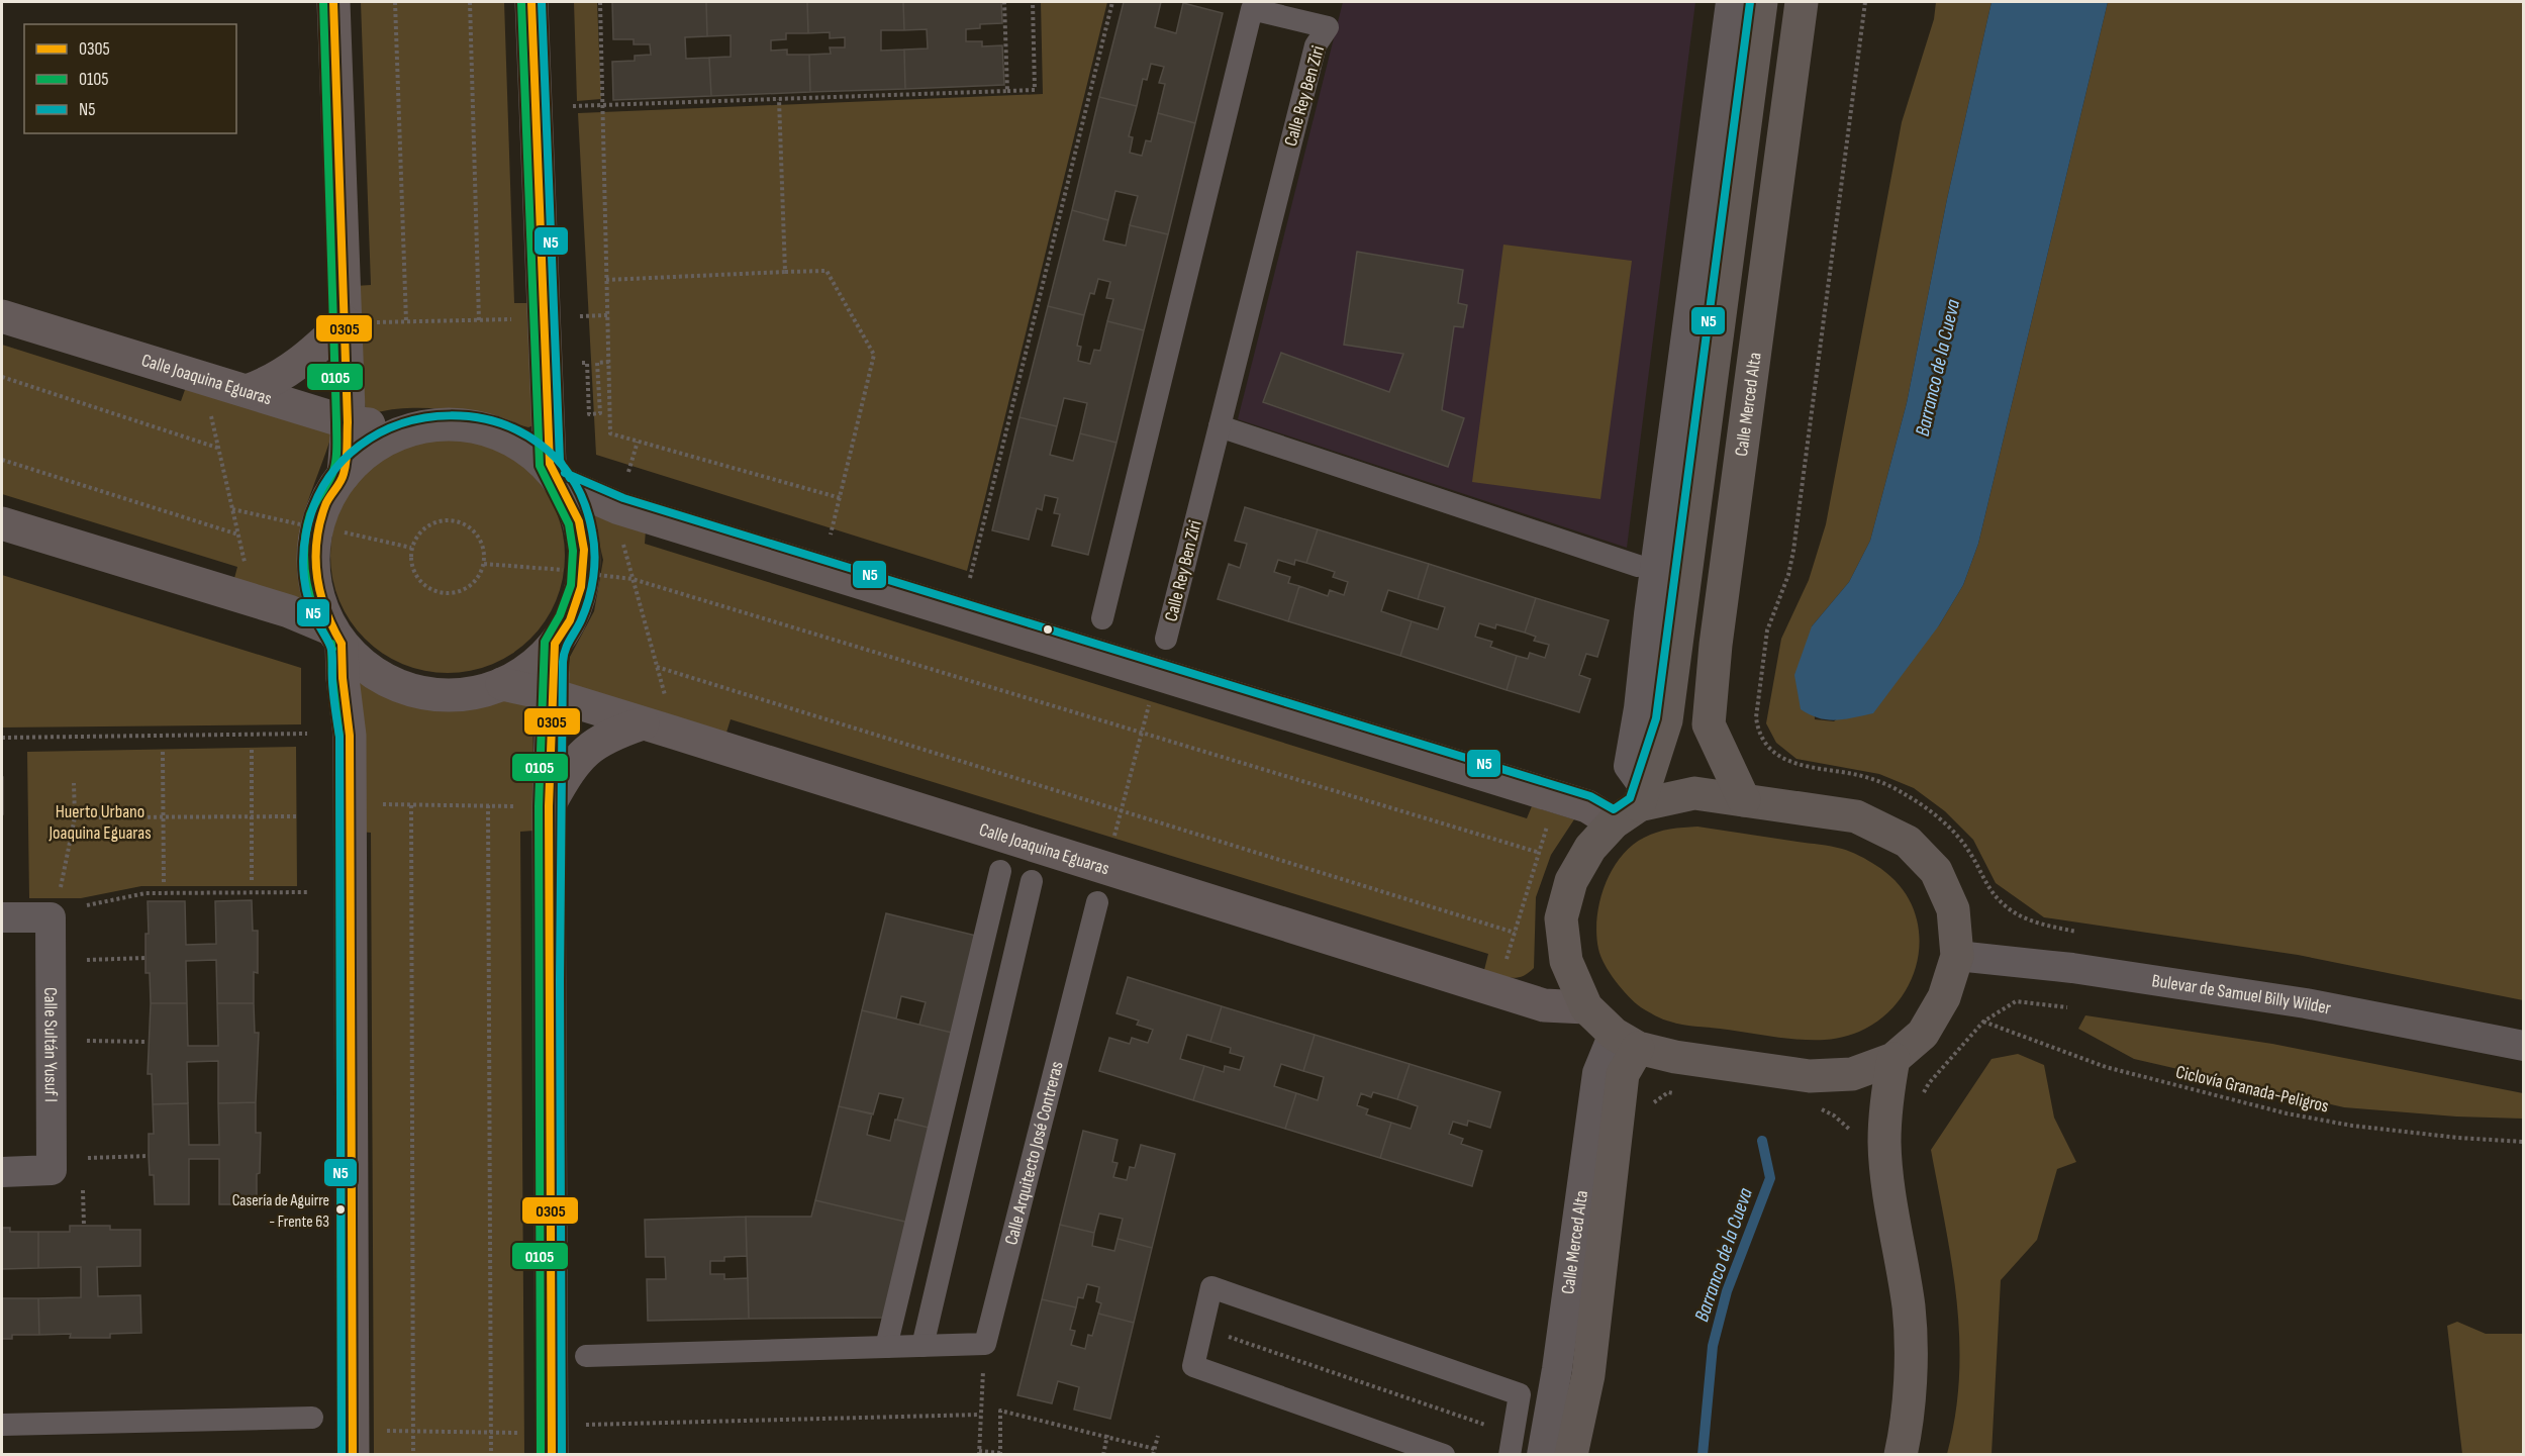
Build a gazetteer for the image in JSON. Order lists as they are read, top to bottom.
{
  "streets": {
    "main road": ["Calle Joaquina Eguaras", "Calle Merced Alta"],
    "street": [
      "Calle Rey Ben Ziri",
      "Bulevar de Samuel Billy Wilder",
      "Calle Sultán Yusuf I",
      "Calle Arquitecto José Contreras"
    ],
    "path": ["Ciclovía Granada-Peligros"]
  },
  "water": ["Barranco de la Cueva"],
  "parks": ["Huerto Urbano Joaquina Eguaras"],
  "places": ["Casería de Aguirre - Frente 63"],
  "lines": ["transit line 0305", "transit line 0105", "transit line N5"],
  "legend": ["0305", "0105", "N5"]
}
